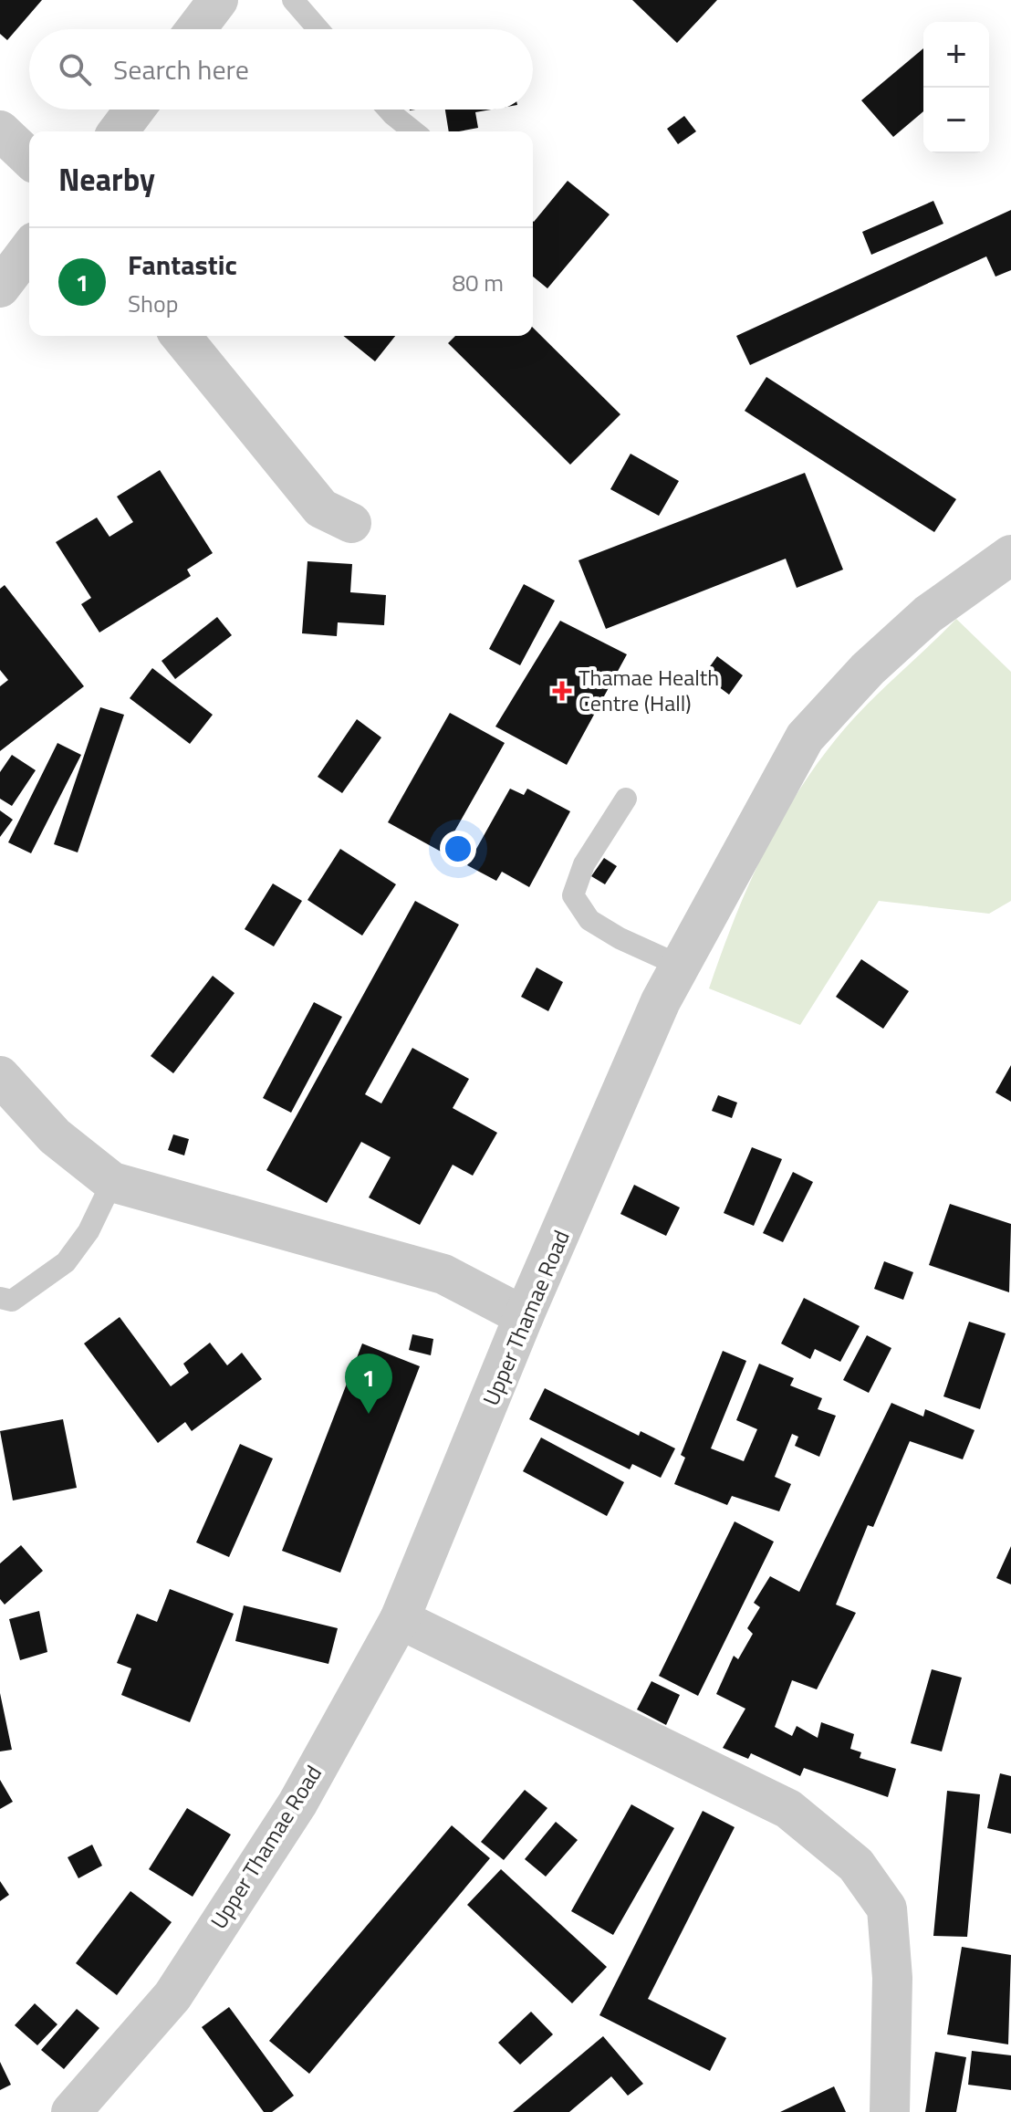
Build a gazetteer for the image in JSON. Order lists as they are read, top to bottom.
{
  "streets": {
    "street": ["Upper Thamae Road"]
  },
  "places": {
    "health": ["Thamae Health Centre (Hall)"]
  },
  "page": {
    "map_buttons": ["+", "−"],
    "search": "Search here",
    "heading": "Nearby",
    "list": [
      {
        "mark": "1",
        "name": "Fantastic",
        "note": "Shop",
        "value": "80 m"
      }
    ],
    "pins": "1"
  }
}
